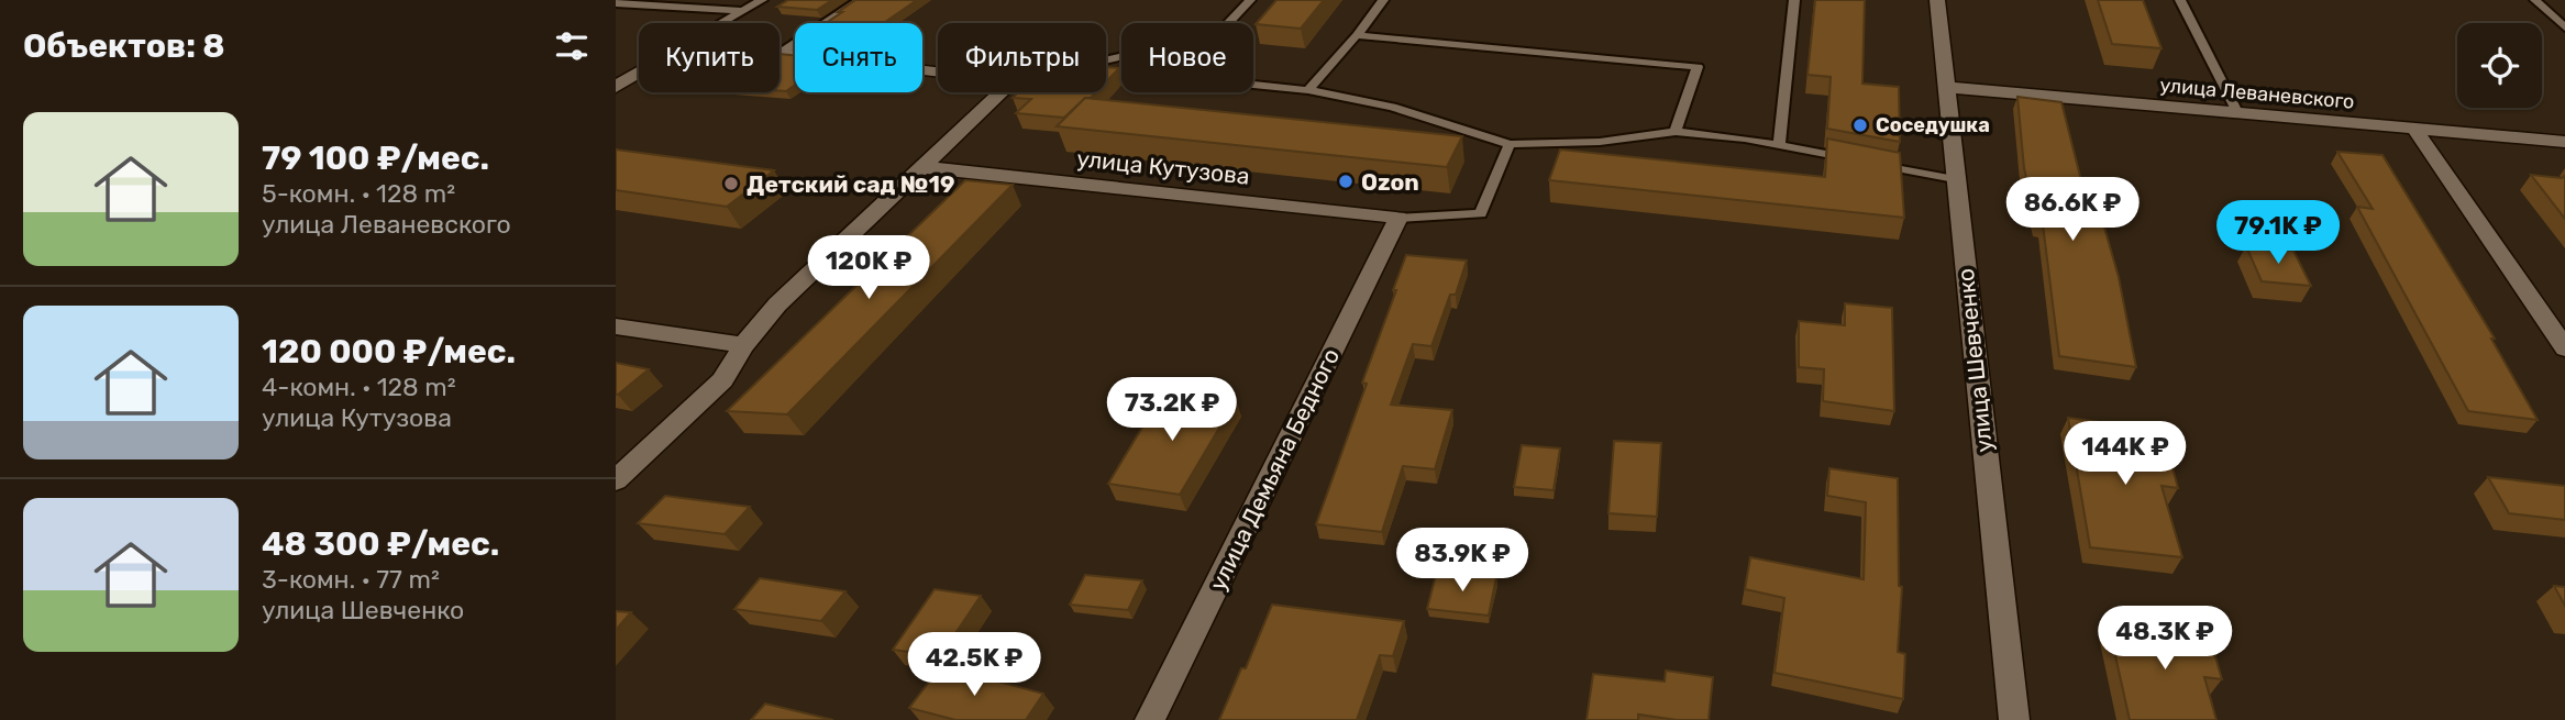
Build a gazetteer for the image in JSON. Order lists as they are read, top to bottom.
{
  "streets": {
    "street": [
      "улица Леваневского",
      "улица Кутузова",
      "улица Шевченко",
      "улица Демьяна Бедного"
    ]
  },
  "crossings": [
    ["улица Леваневского", "улица Шевченко"],
    ["улица Кутузова", "улица Демьяна Бедного"]
  ],
  "places": ["Соседушка", "Ozon", "Детский сад №19"],
  "page": {
    "heading": "Объектов: 8",
    "chip": [
      "Купить",
      "Снять",
      "Фильтры",
      "Новое"
    ],
    "list": [
      {
        "name": "79 100 ₽/мес.",
        "note": "5-комн. · 128 m² · улица Леваневского"
      },
      {
        "name": "120 000 ₽/мес.",
        "note": "4-комн. · 128 m² · улица Кутузова"
      },
      {
        "name": "48 300 ₽/мес.",
        "note": "3-комн. · 77 m² · улица Шевченко"
      }
    ],
    "price": [
      "86.6K ₽",
      "79.1K ₽",
      "120K ₽",
      "73.2K ₽",
      "144K ₽",
      "83.9K ₽",
      "48.3K ₽",
      "42.5K ₽"
    ]
  }
}
